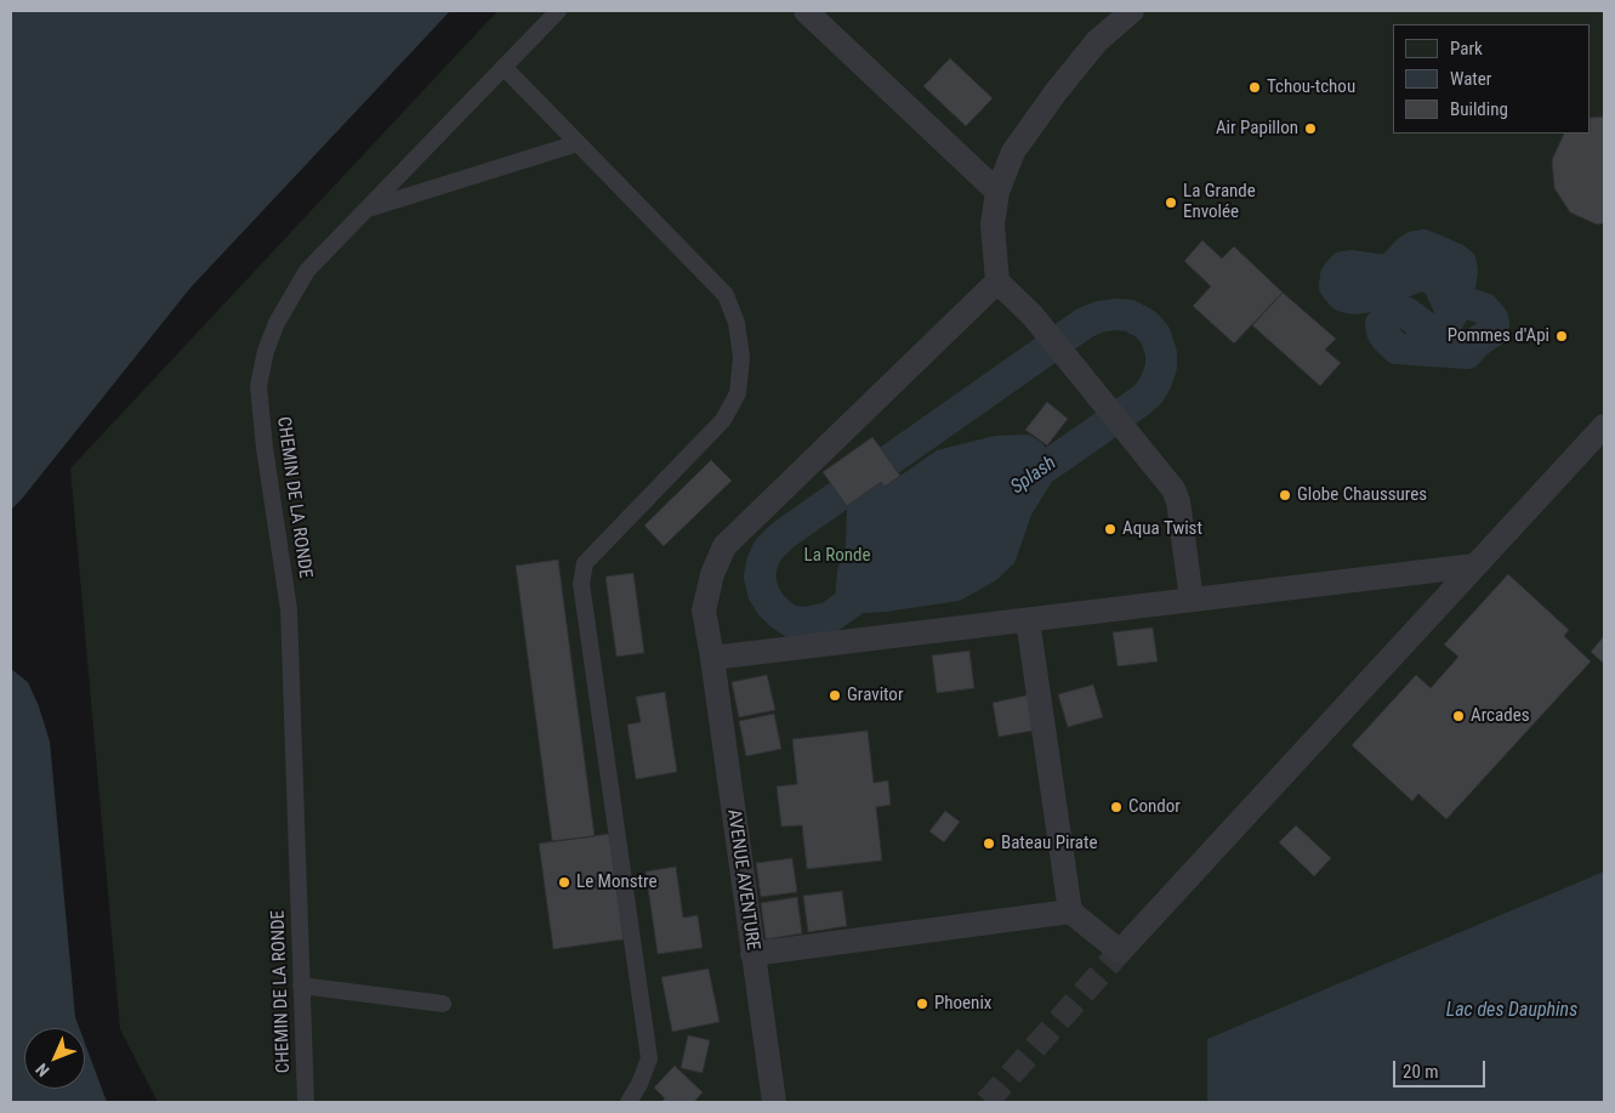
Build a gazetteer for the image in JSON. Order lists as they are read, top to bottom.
{
  "streets": {
    "street": ["AVENUE AVENTURE"],
    "lane": ["CHEMIN DE LA RONDE"]
  },
  "water": ["Splash", "Lac des Dauphins"],
  "parks": ["La Ronde"],
  "places": [
    "Tchou-tchou",
    "Air Papillon",
    "La Grande Envolée",
    "Pommes d'Api",
    "Globe Chaussures",
    "Aqua Twist",
    "Gravitor",
    "Arcades",
    "Condor",
    "Bateau Pirate",
    "Le Monstre",
    "Phoenix"
  ],
  "legend": ["Park", "Water", "Building"],
  "scale_bar": "20 m",
  "north": "bottom left"
}
